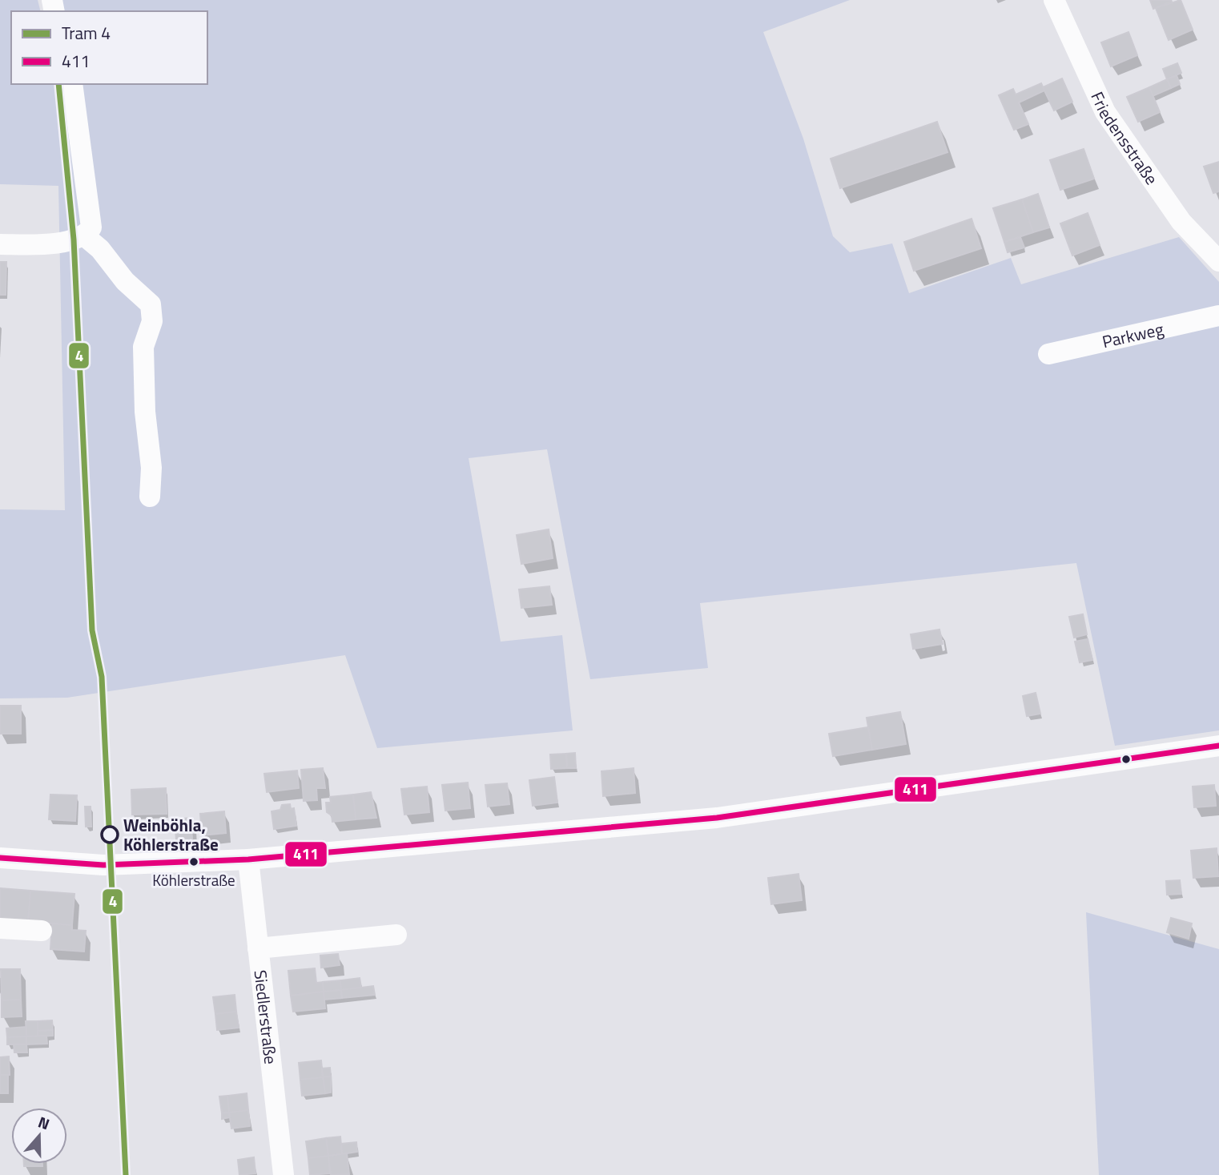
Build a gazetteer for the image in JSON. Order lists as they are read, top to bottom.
{
  "streets": {
    "street": ["Friedensstraße", "Parkweg", "Siedlerstraße"]
  },
  "places": ["Weinböhla, Köhlerstraße", "Köhlerstraße"],
  "lines": ["tram line 4", "transit line 411"],
  "legend": ["Tram 4", "411"],
  "north": "top"
}
